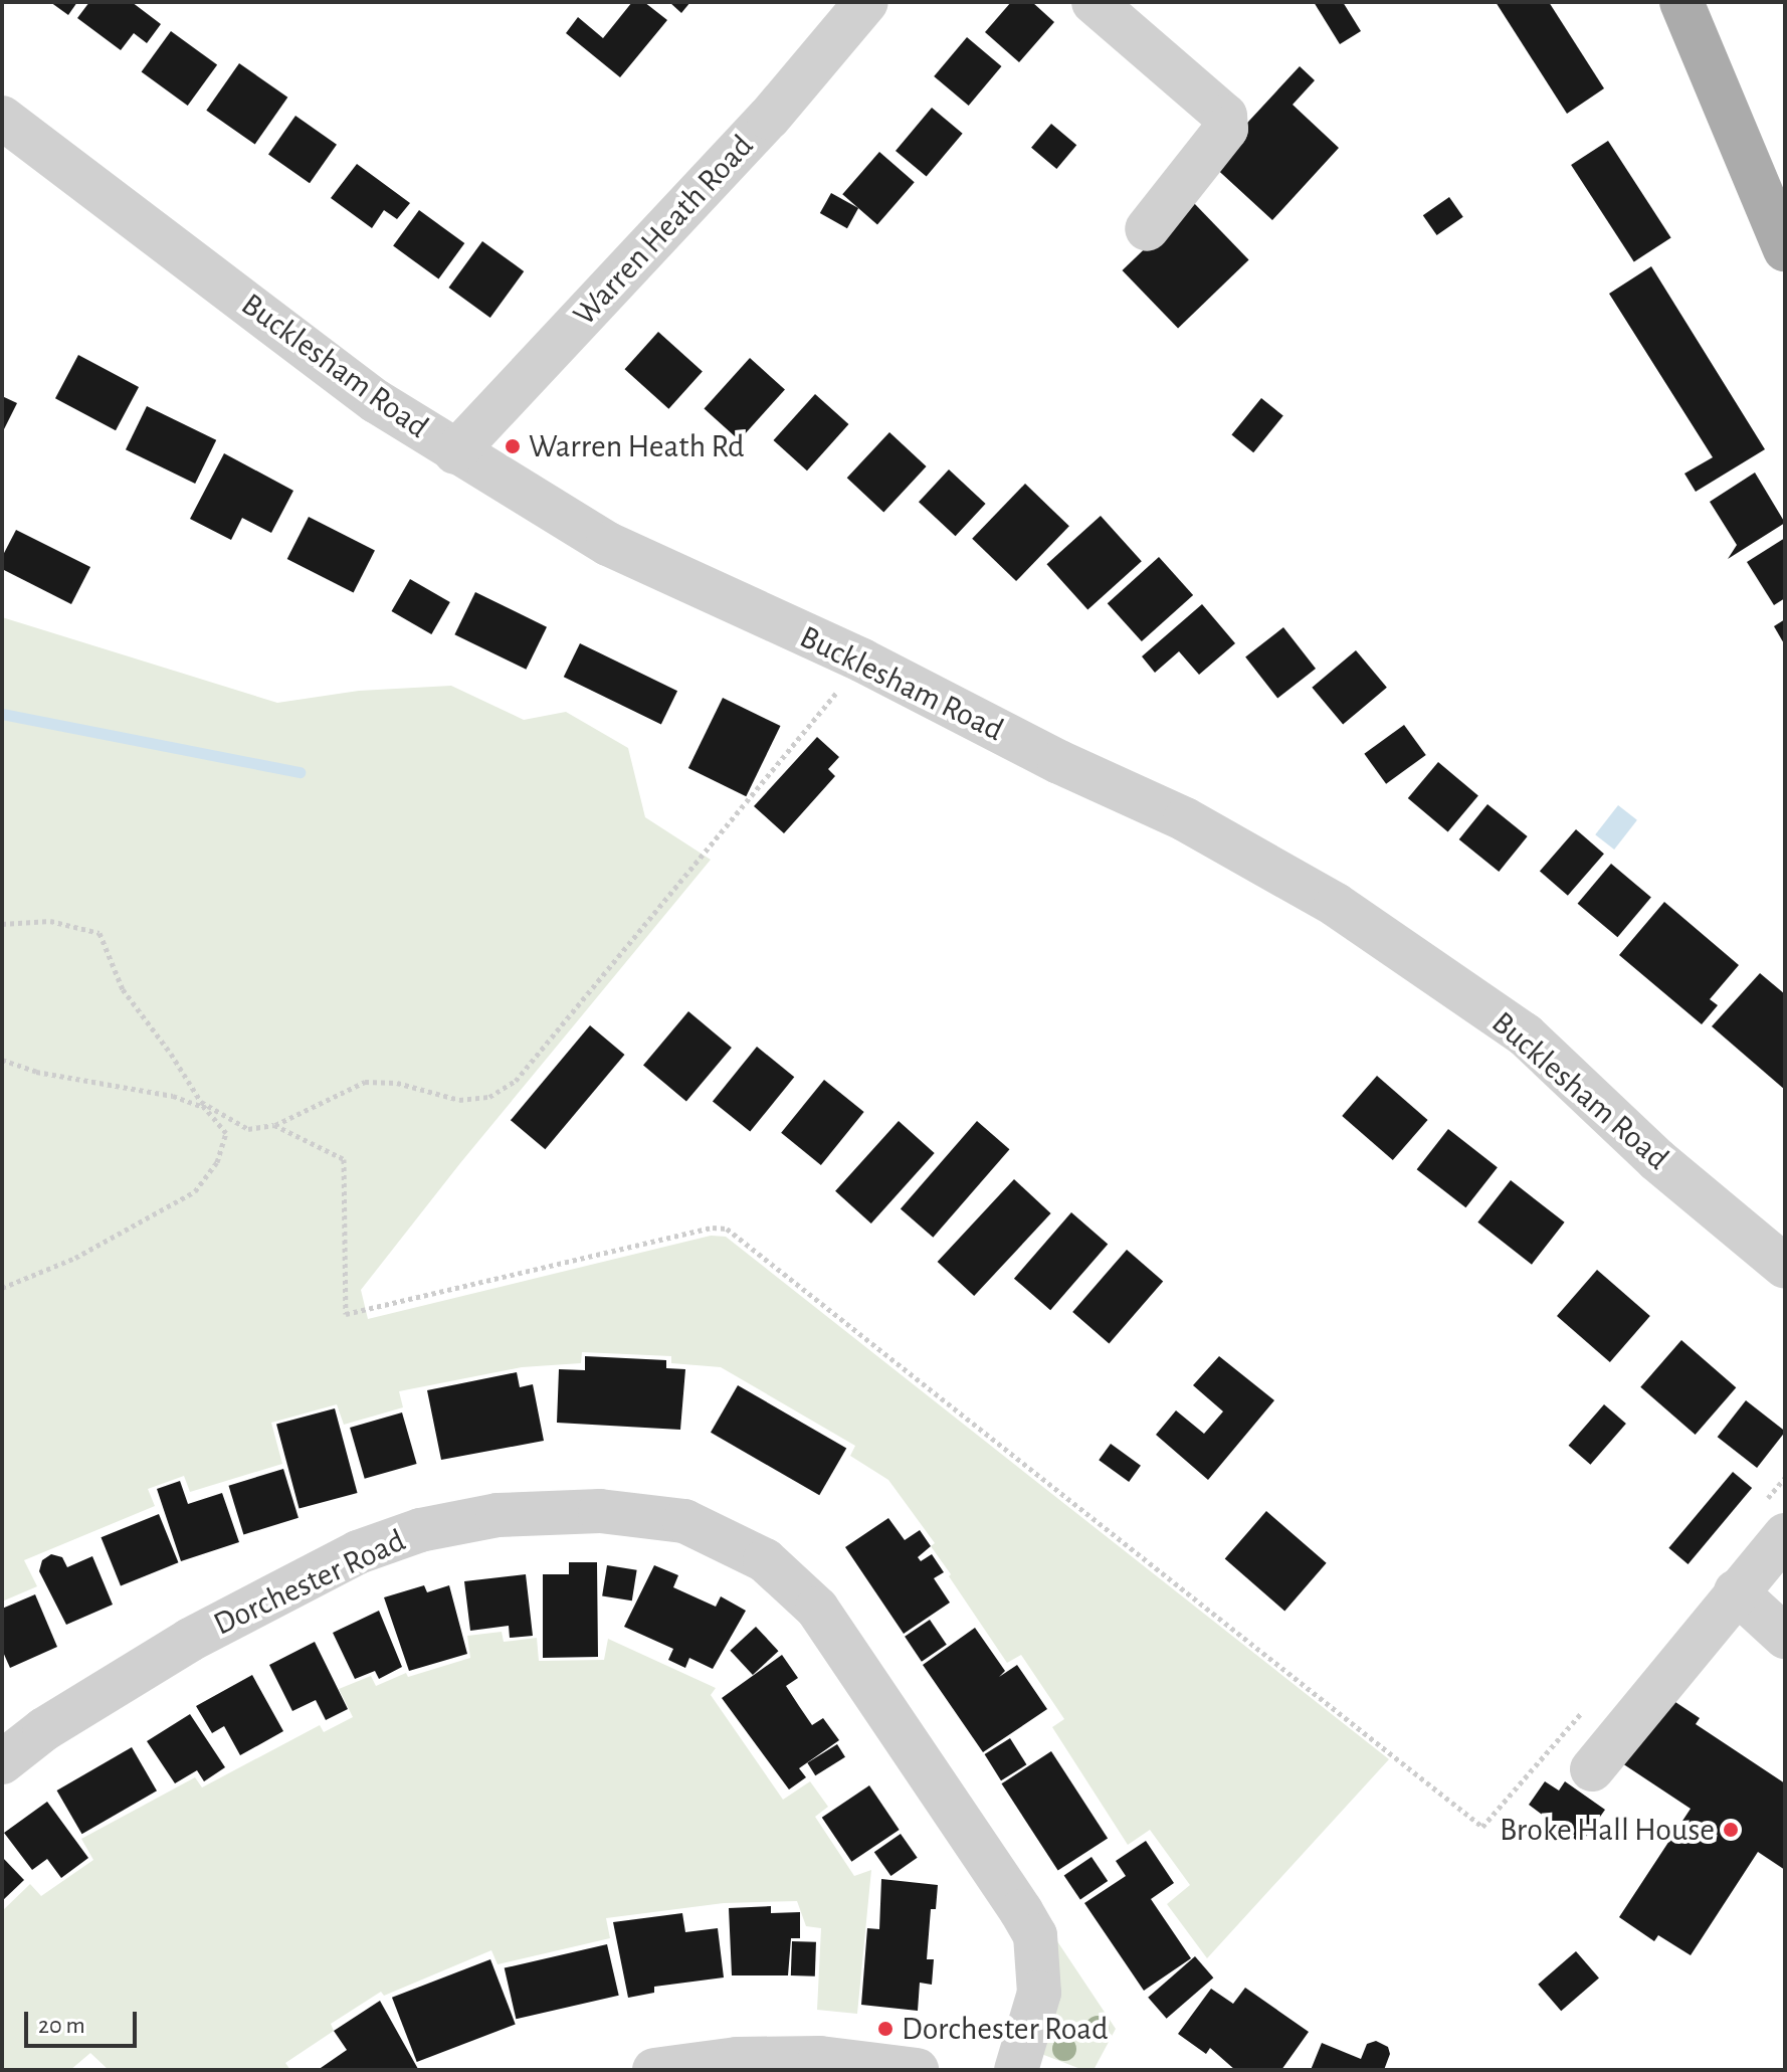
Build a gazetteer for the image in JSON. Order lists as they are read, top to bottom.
{
  "streets": {
    "street": ["Warren Heath Road", "Bucklesham Road", "Dorchester Road"]
  },
  "crossings": [
    ["Warren Heath Road", "Bucklesham Road"]
  ],
  "places": ["Warren Heath Rd", "Broke Hall House", "Dorchester Road"],
  "scale_bar": "20 m"
}
